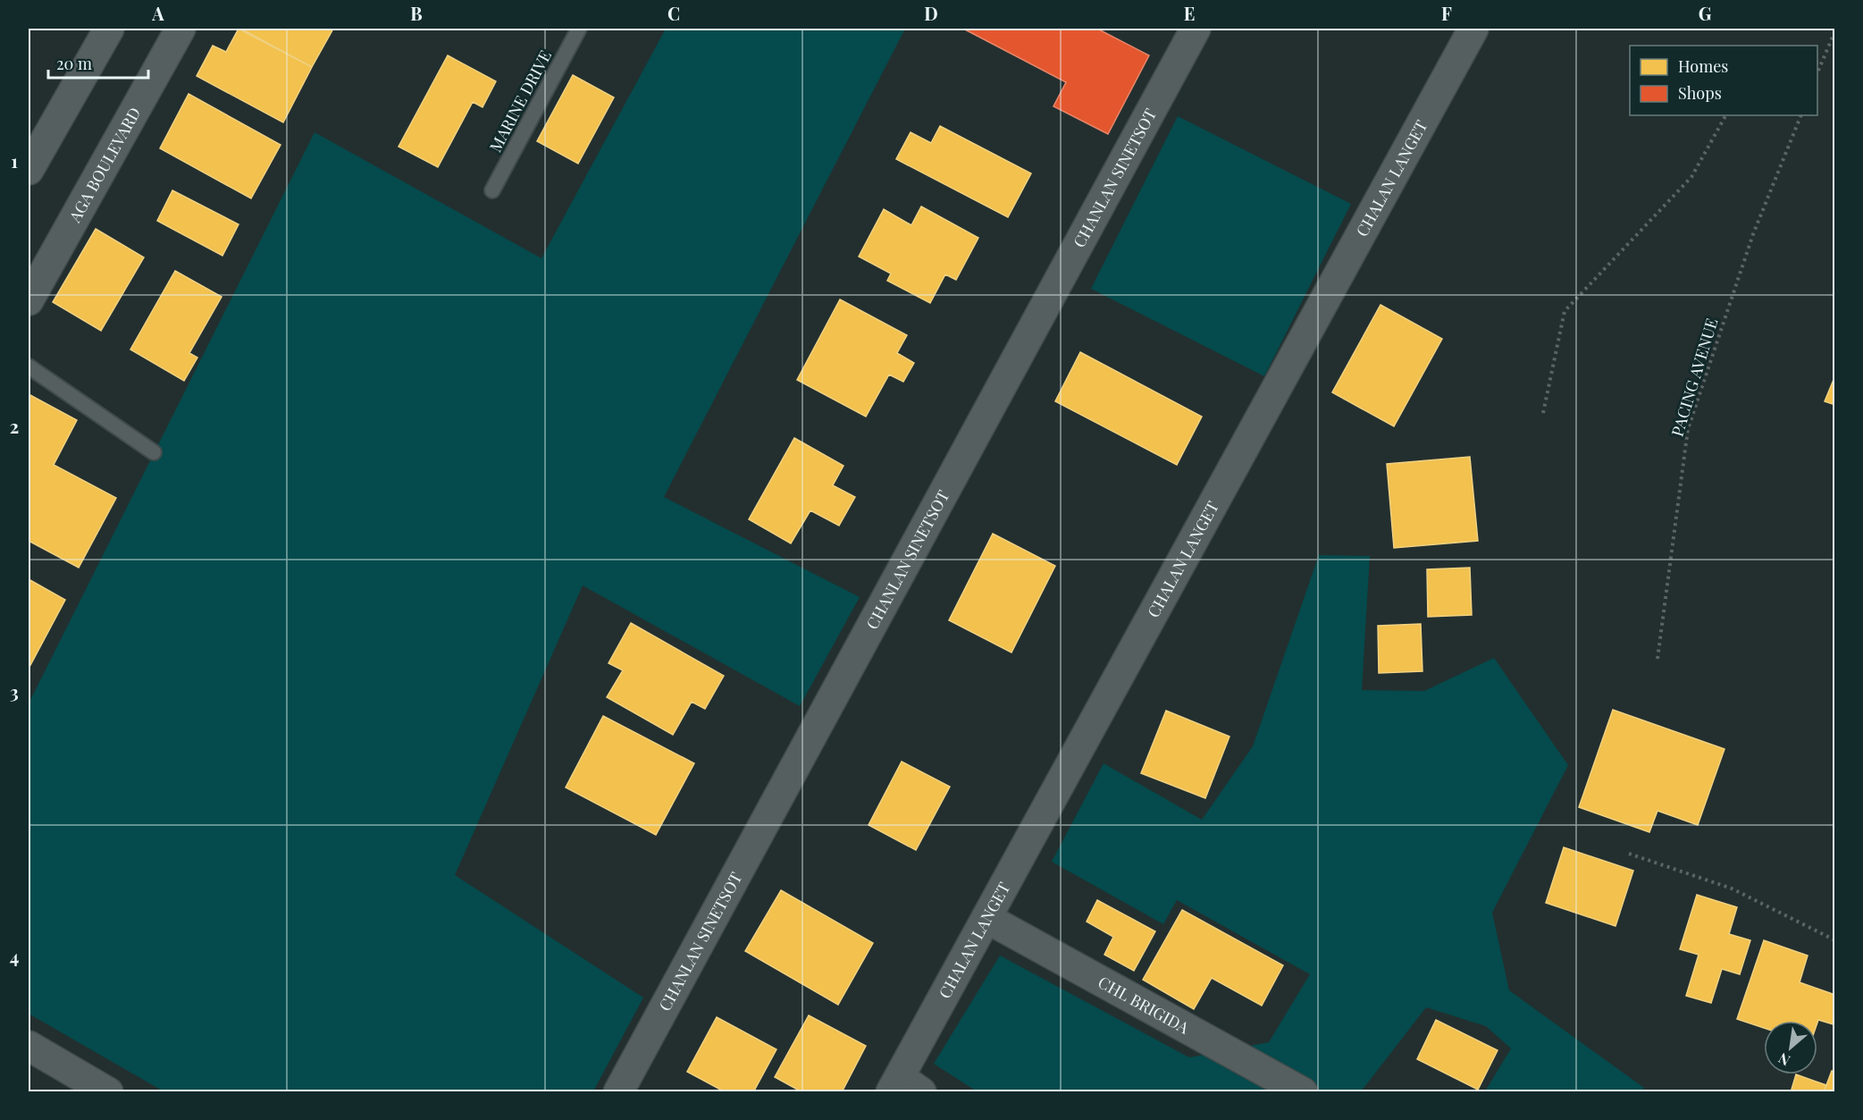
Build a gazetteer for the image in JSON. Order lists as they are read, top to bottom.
{
  "streets": {
    "street": [
      "AGA BOULEVARD",
      "CHANLAN SINETSOT",
      "CHALAN LANGET",
      "CHL BRIGIDA"
    ],
    "lane": ["MARINE DRIVE"],
    "path": ["PACING AVENUE"]
  },
  "crossings": [
    ["CHALAN LANGET", "CHL BRIGIDA"]
  ],
  "legend": ["Homes", "Shops"],
  "scale_bar": "20 m",
  "north": "bottom left",
  "grid": {
    "columns": [
      "A",
      "B",
      "C",
      "D",
      "E",
      "F",
      "G"
    ],
    "rows": [
      "1",
      "2",
      "3",
      "4"
    ]
  }
}
